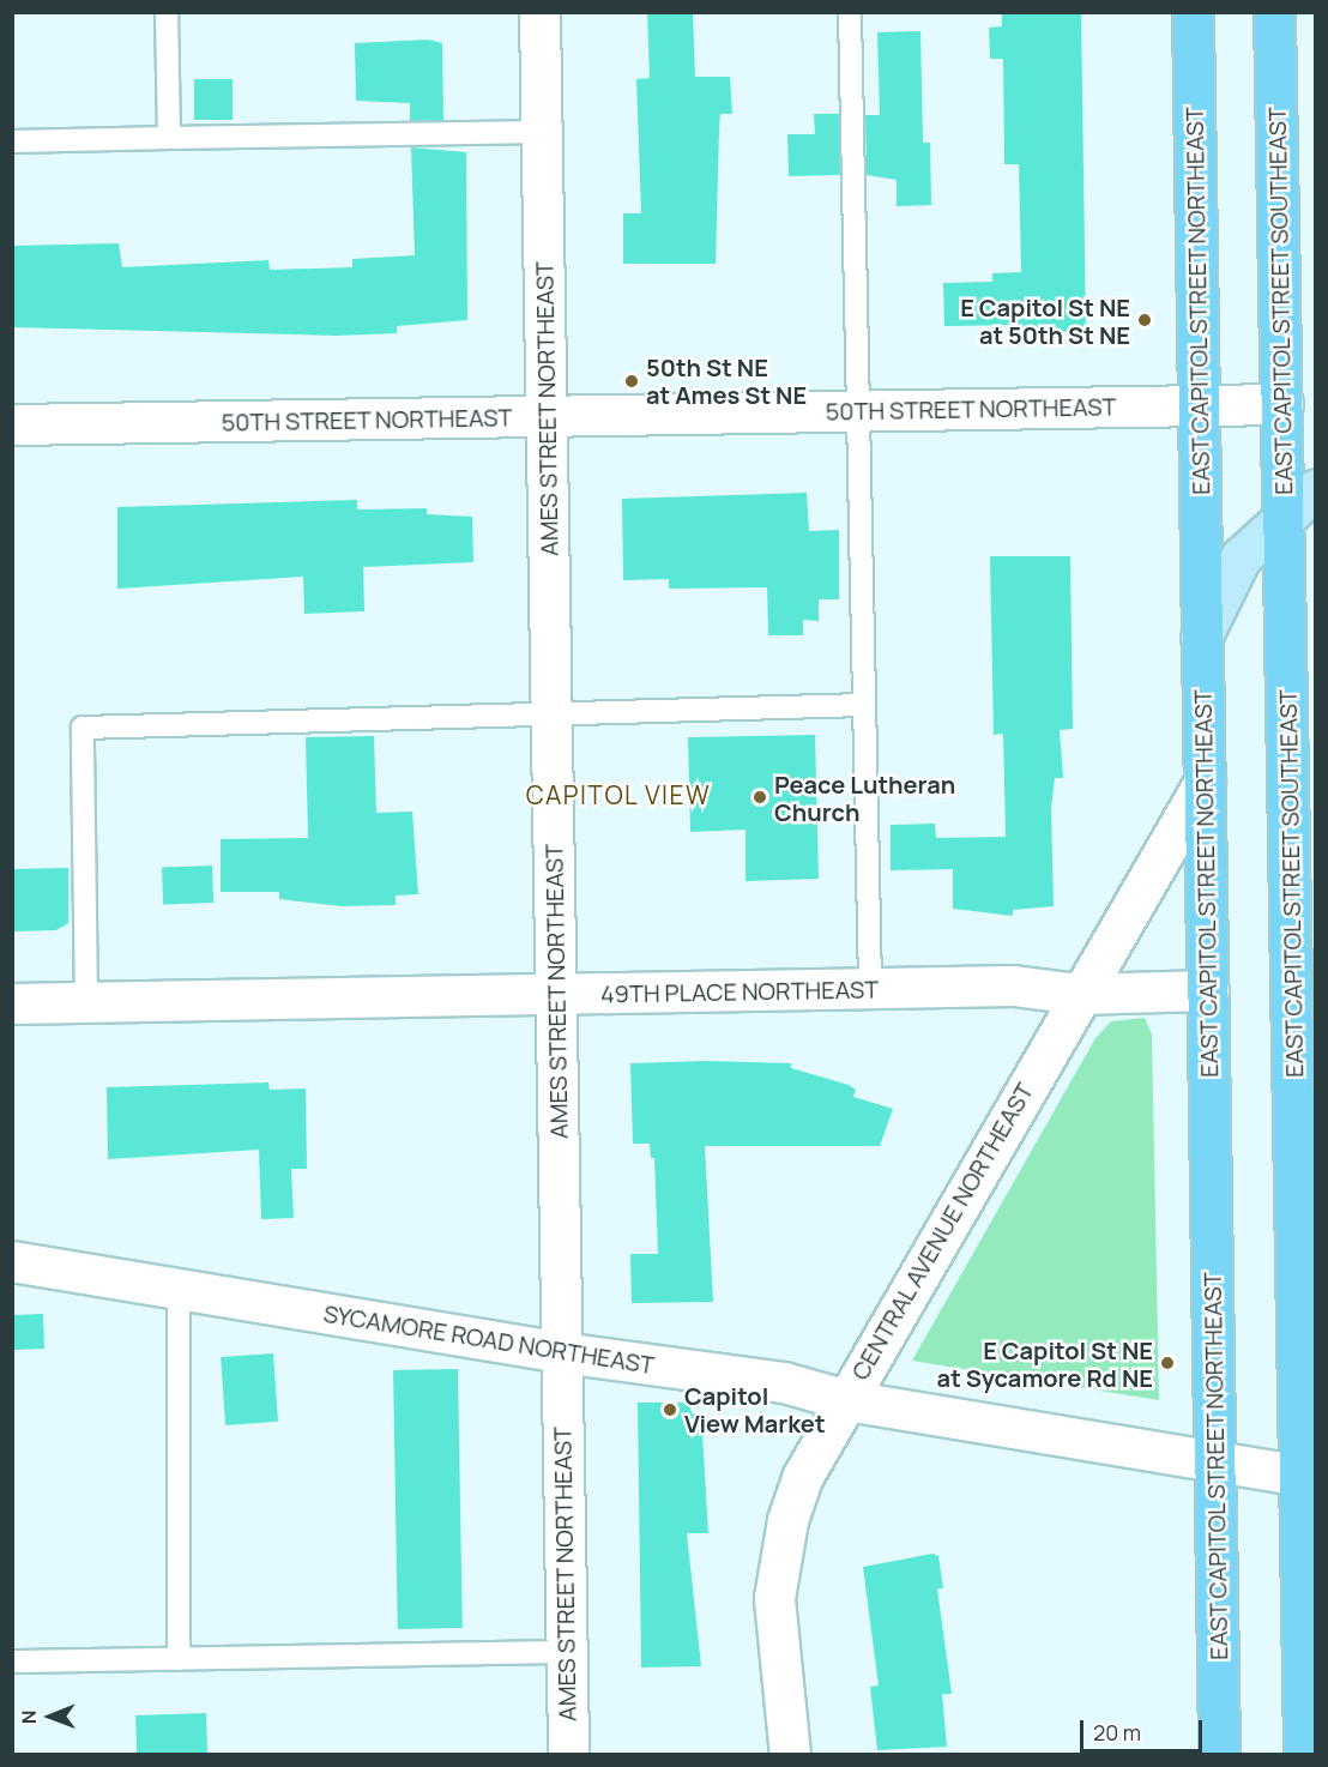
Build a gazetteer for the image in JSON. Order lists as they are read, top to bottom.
{
  "streets": {
    "main road": ["EAST CAPITOL STREET NORTHEAST", "EAST CAPITOL STREET SOUTHEAST"],
    "street": [
      "AMES STREET NORTHEAST",
      "50TH STREET NORTHEAST",
      "49TH PLACE NORTHEAST",
      "CENTRAL AVENUE NORTHEAST",
      "SYCAMORE ROAD NORTHEAST"
    ]
  },
  "crossings": [
    ["EAST CAPITOL STREET NORTHEAST", "50TH STREET NORTHEAST"],
    ["EAST CAPITOL STREET NORTHEAST", "49TH PLACE NORTHEAST"],
    ["EAST CAPITOL STREET NORTHEAST", "CENTRAL AVENUE NORTHEAST"],
    ["EAST CAPITOL STREET NORTHEAST", "SYCAMORE ROAD NORTHEAST"],
    ["EAST CAPITOL STREET SOUTHEAST", "50TH STREET NORTHEAST"],
    ["EAST CAPITOL STREET SOUTHEAST", "SYCAMORE ROAD NORTHEAST"],
    ["AMES STREET NORTHEAST", "50TH STREET NORTHEAST"],
    ["AMES STREET NORTHEAST", "49TH PLACE NORTHEAST"],
    ["AMES STREET NORTHEAST", "SYCAMORE ROAD NORTHEAST"],
    ["49TH PLACE NORTHEAST", "CENTRAL AVENUE NORTHEAST"],
    ["CENTRAL AVENUE NORTHEAST", "SYCAMORE ROAD NORTHEAST"]
  ],
  "districts": ["CAPITOL VIEW"],
  "places": [
    "E Capitol St NE at 50th St NE",
    "50th St NE at Ames St NE",
    "Peace Lutheran Church",
    "E Capitol St NE at Sycamore Rd NE",
    "Capitol View Market"
  ],
  "scale_bar": "20 m",
  "north": "left"
}
